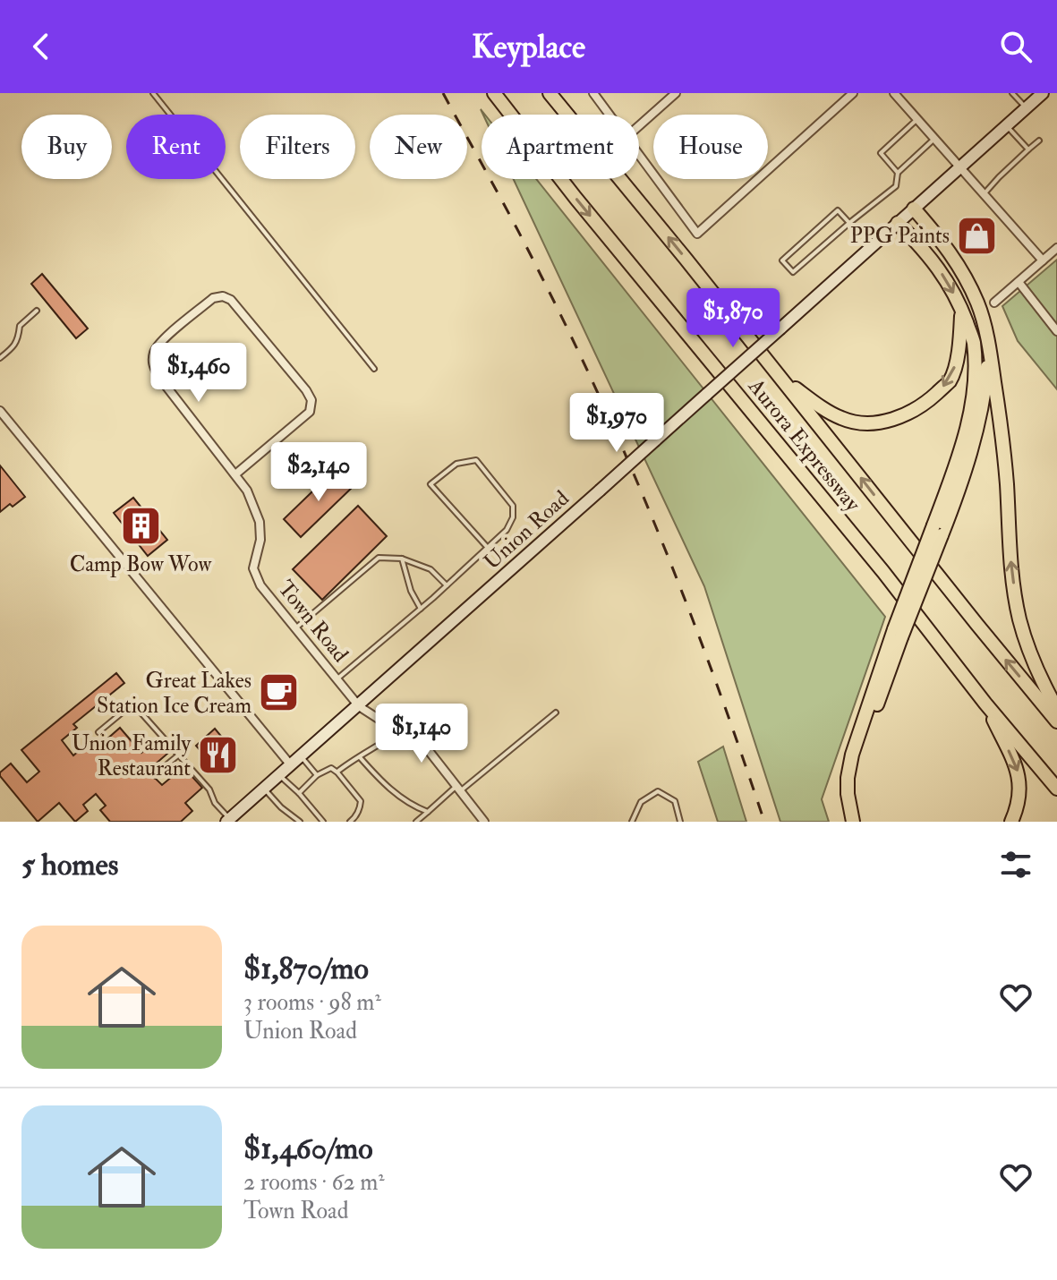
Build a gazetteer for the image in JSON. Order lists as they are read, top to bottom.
{
  "streets": {
    "highway": ["Aurora Expressway"],
    "main road": ["Union Road"],
    "street": ["Town Road"]
  },
  "crossings": [
    ["Union Road", "Town Road"]
  ],
  "places": {
    "shop": ["PPG Paints"],
    "building": ["Camp Bow Wow"],
    "cafe": ["Great Lakes Station Ice Cream"],
    "restaurant": ["Union Family Restaurant"]
  },
  "page": {
    "header": "Keyplace",
    "chip": [
      "Buy",
      "Rent",
      "Filters",
      "New",
      "Apartment",
      "House"
    ],
    "price": [
      "$1,870",
      "$1,460",
      "$1,970",
      "$2,140",
      "$1,140"
    ],
    "heading": "5 homes",
    "list": [
      {
        "name": "$1,870/mo",
        "note": "3 rooms · 98 m² · Union Road"
      },
      {
        "name": "$1,460/mo",
        "note": "2 rooms · 62 m² · Town Road"
      }
    ]
  }
}
